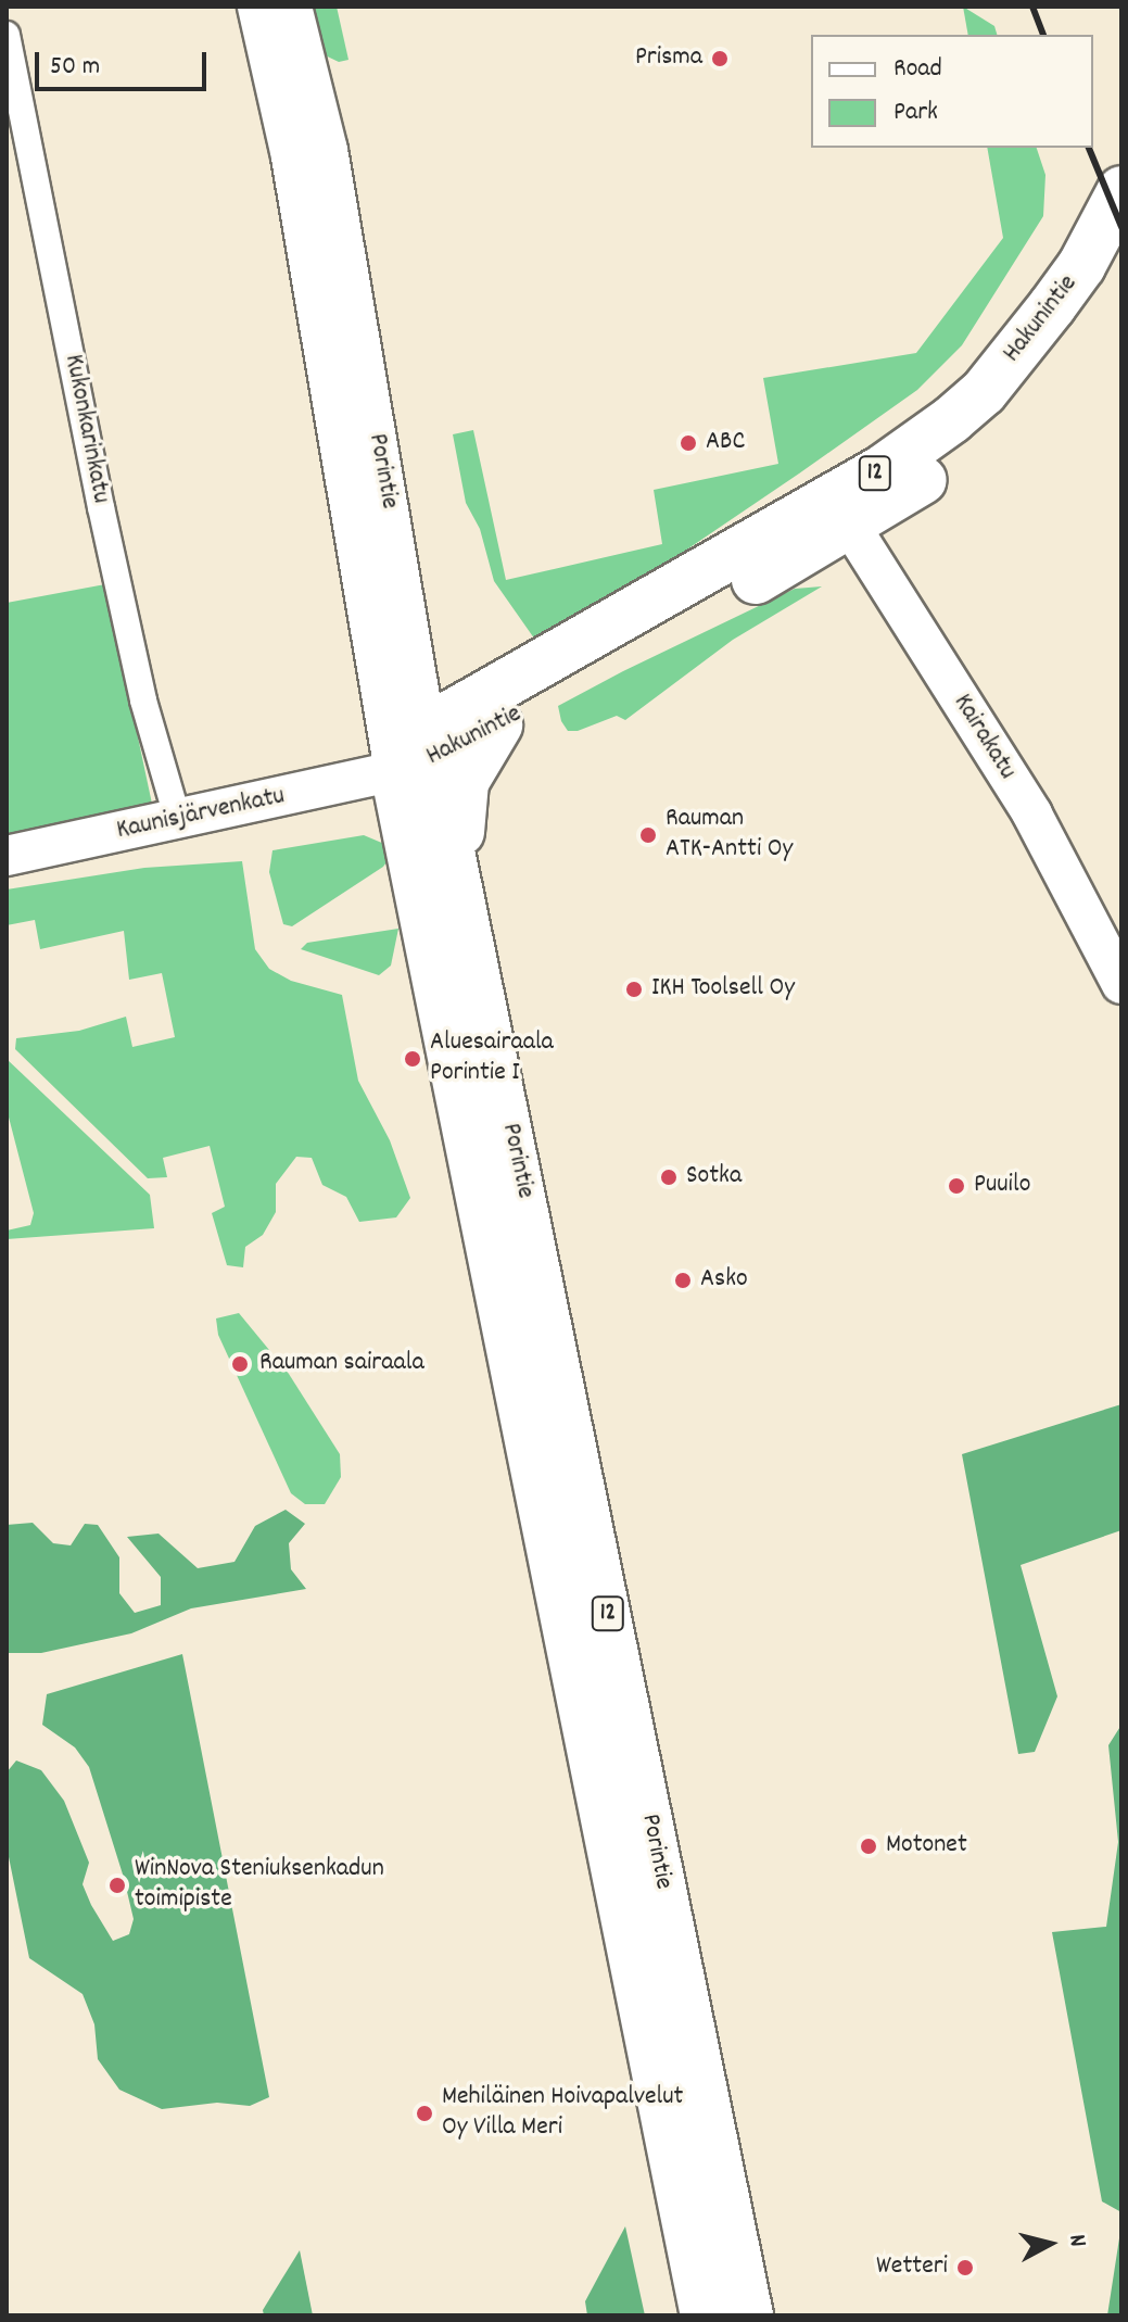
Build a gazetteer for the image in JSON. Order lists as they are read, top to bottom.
{
  "streets": {
    "highway": ["Hakunintie", "Porintie", "12"],
    "main road": ["Kairakatu", "Kaunisjärvenkatu"],
    "street": ["Kukonkarinkatu"]
  },
  "crossings": [
    ["Hakunintie", "Porintie"],
    ["Hakunintie", "12"],
    ["Hakunintie", "Kairakatu"],
    ["Hakunintie", "Kaunisjärvenkatu"],
    ["Kukonkarinkatu", "Kaunisjärvenkatu"],
    ["Porintie", "12"],
    ["Porintie", "Kaunisjärvenkatu"]
  ],
  "places": [
    "Prisma",
    "ABC",
    "Rauman ATK-Antti Oy",
    "IKH Toolsell Oy",
    "Aluesairaala Porintie I",
    "Sotka",
    "Puuilo",
    "Asko",
    "Rauman sairaala",
    "Motonet",
    "WinNova Steniuksenkadun toimipiste",
    "Mehiläinen Hoivapalvelut Oy Villa Meri",
    "Wetteri"
  ],
  "legend": ["Road", "Park"],
  "scale_bar": "50 m",
  "north": "right"
}
